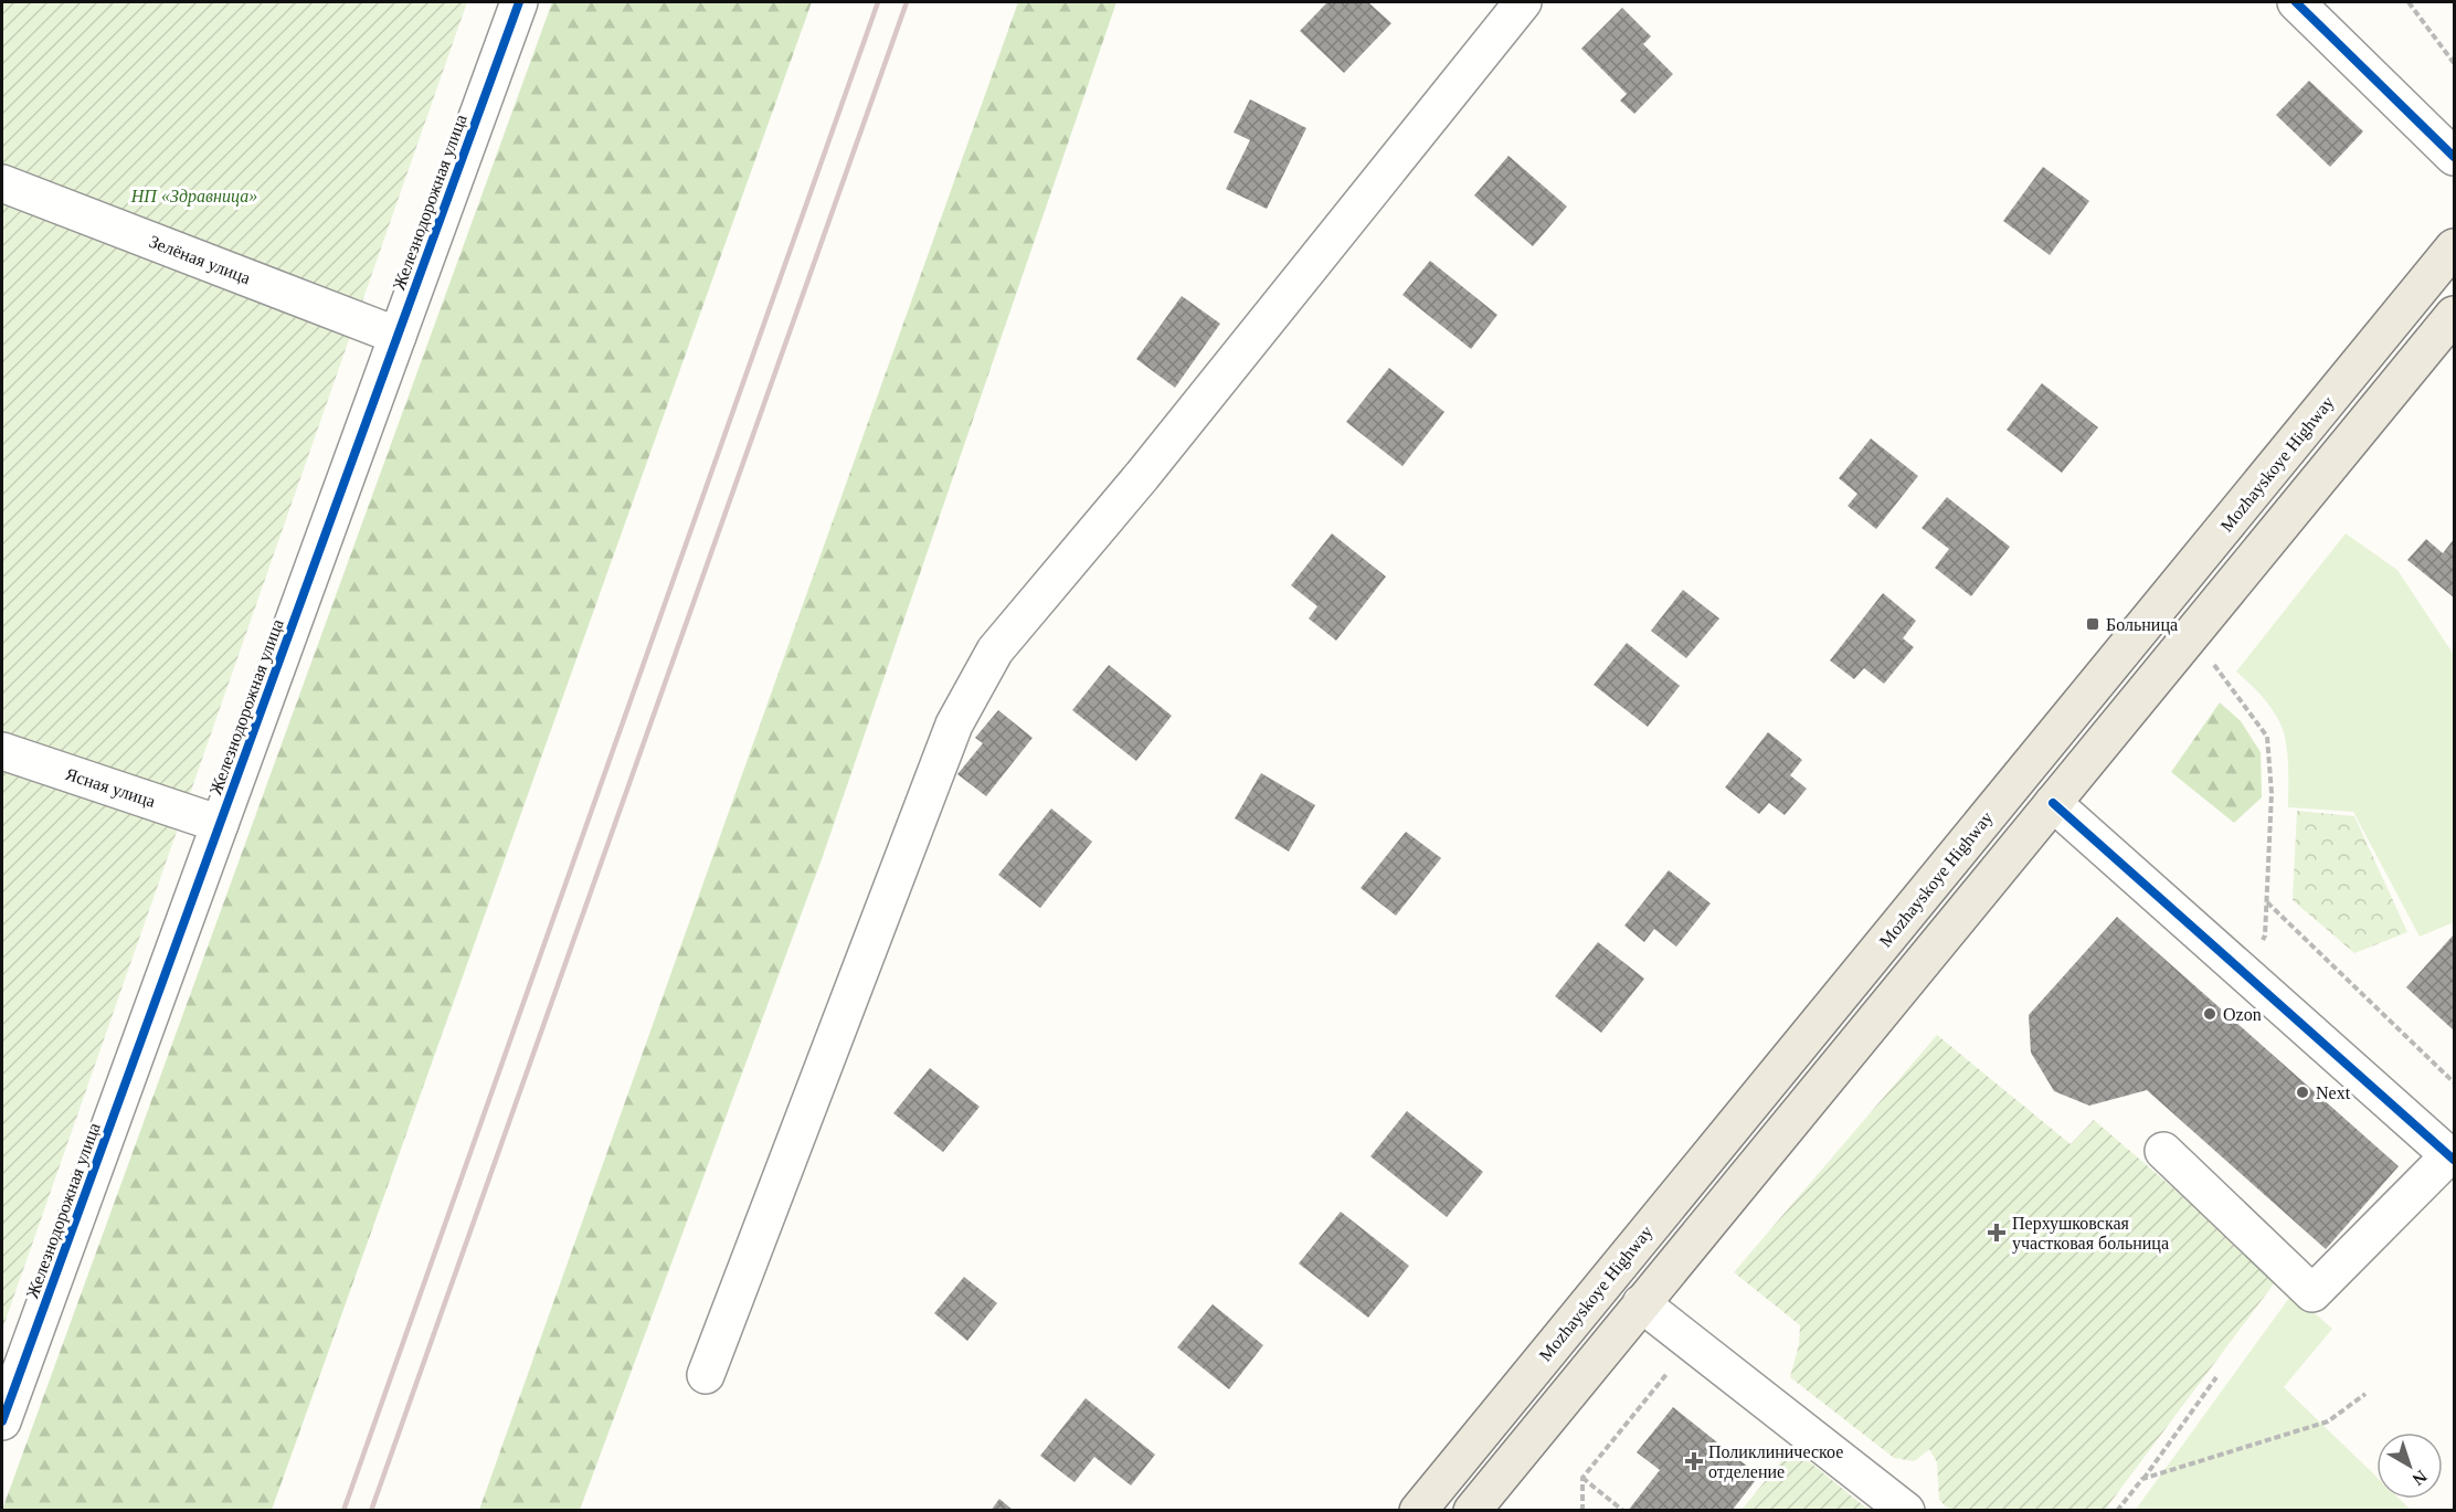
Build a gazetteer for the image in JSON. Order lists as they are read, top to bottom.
{
  "streets": {
    "main road": ["Mozhayskoye Highway"],
    "street": ["Железнодорожная улица", "Зелёная улица", "Ясная улица"]
  },
  "crossings": [
    ["Железнодорожная улица", "Зелёная улица"],
    ["Железнодорожная улица", "Ясная улица"]
  ],
  "parks": ["НП «Здравница»"],
  "places": {
    "transit": ["Больница"],
    "other": ["Ozon", "Next"],
    "health": ["Перхушковская участковая больница", "Поликлиническое отделение"]
  },
  "north": "bottom right"
}
